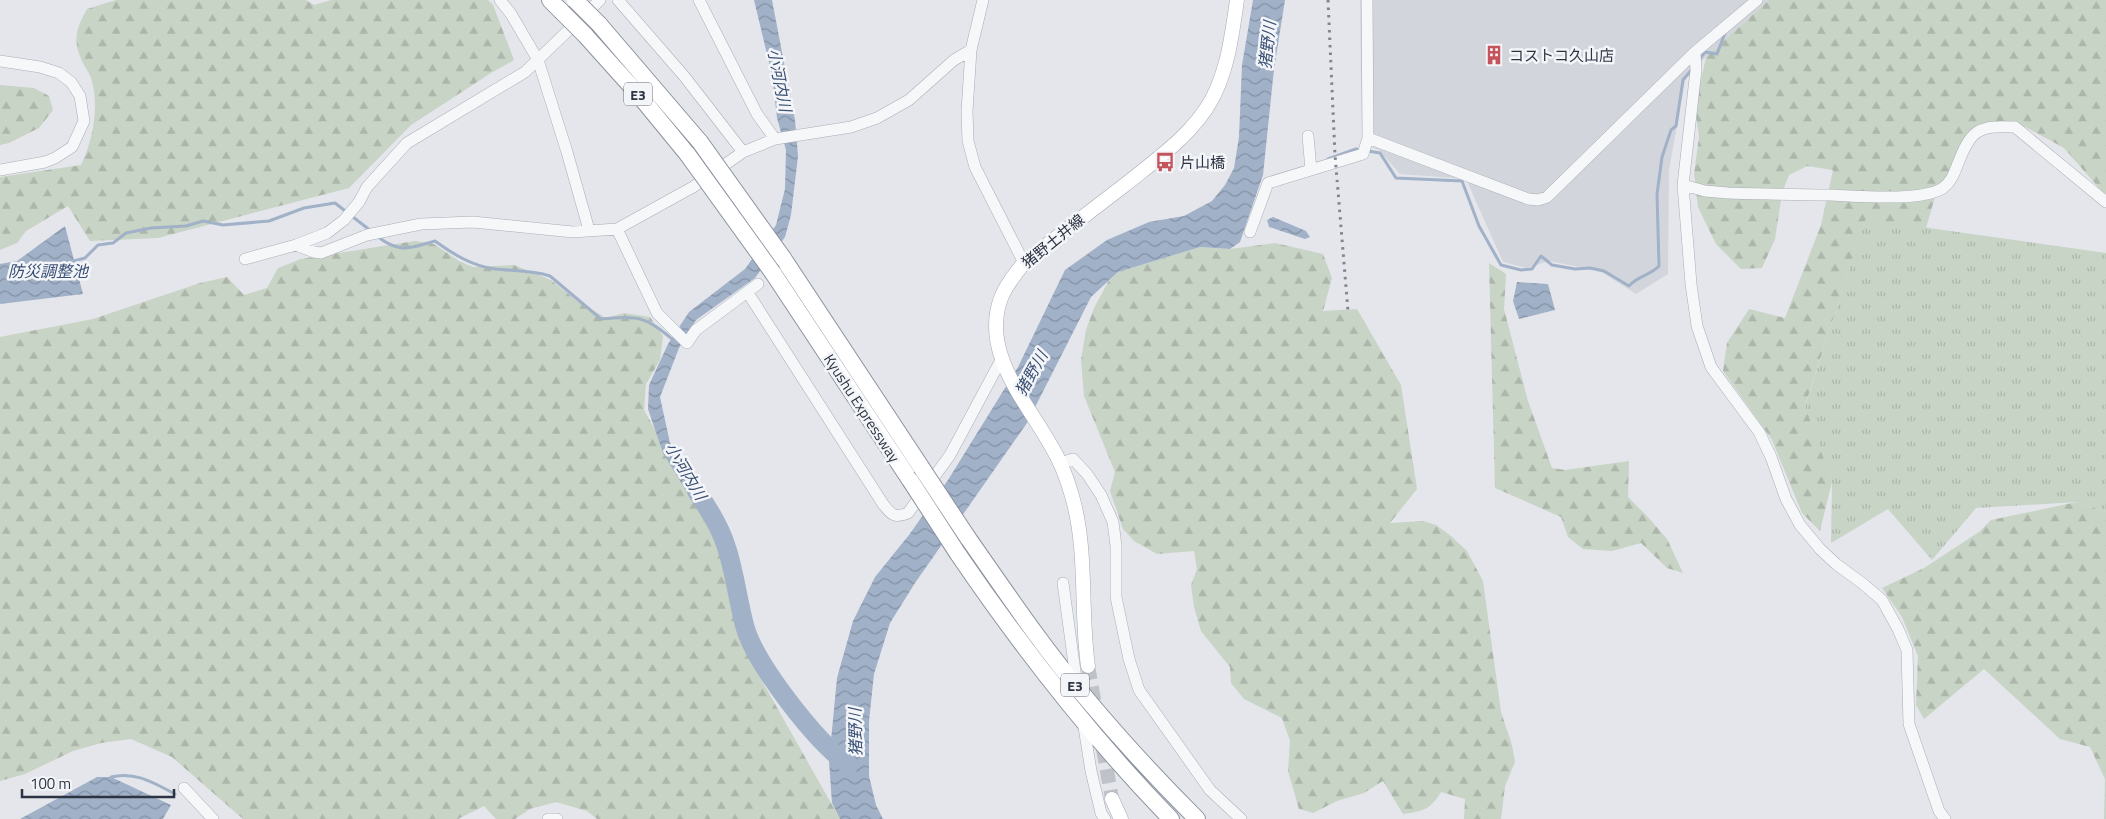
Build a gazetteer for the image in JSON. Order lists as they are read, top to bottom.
{
  "streets": {
    "highway": ["E3", "Kyushu Expressway"],
    "main road": ["猪野土井線"]
  },
  "water": ["猪野川", "小河内川", "防災調整池"],
  "places": {
    "building": ["コストコ久山店"],
    "bus stop": ["片山橋"]
  },
  "scale_bar": "100 m"
}
